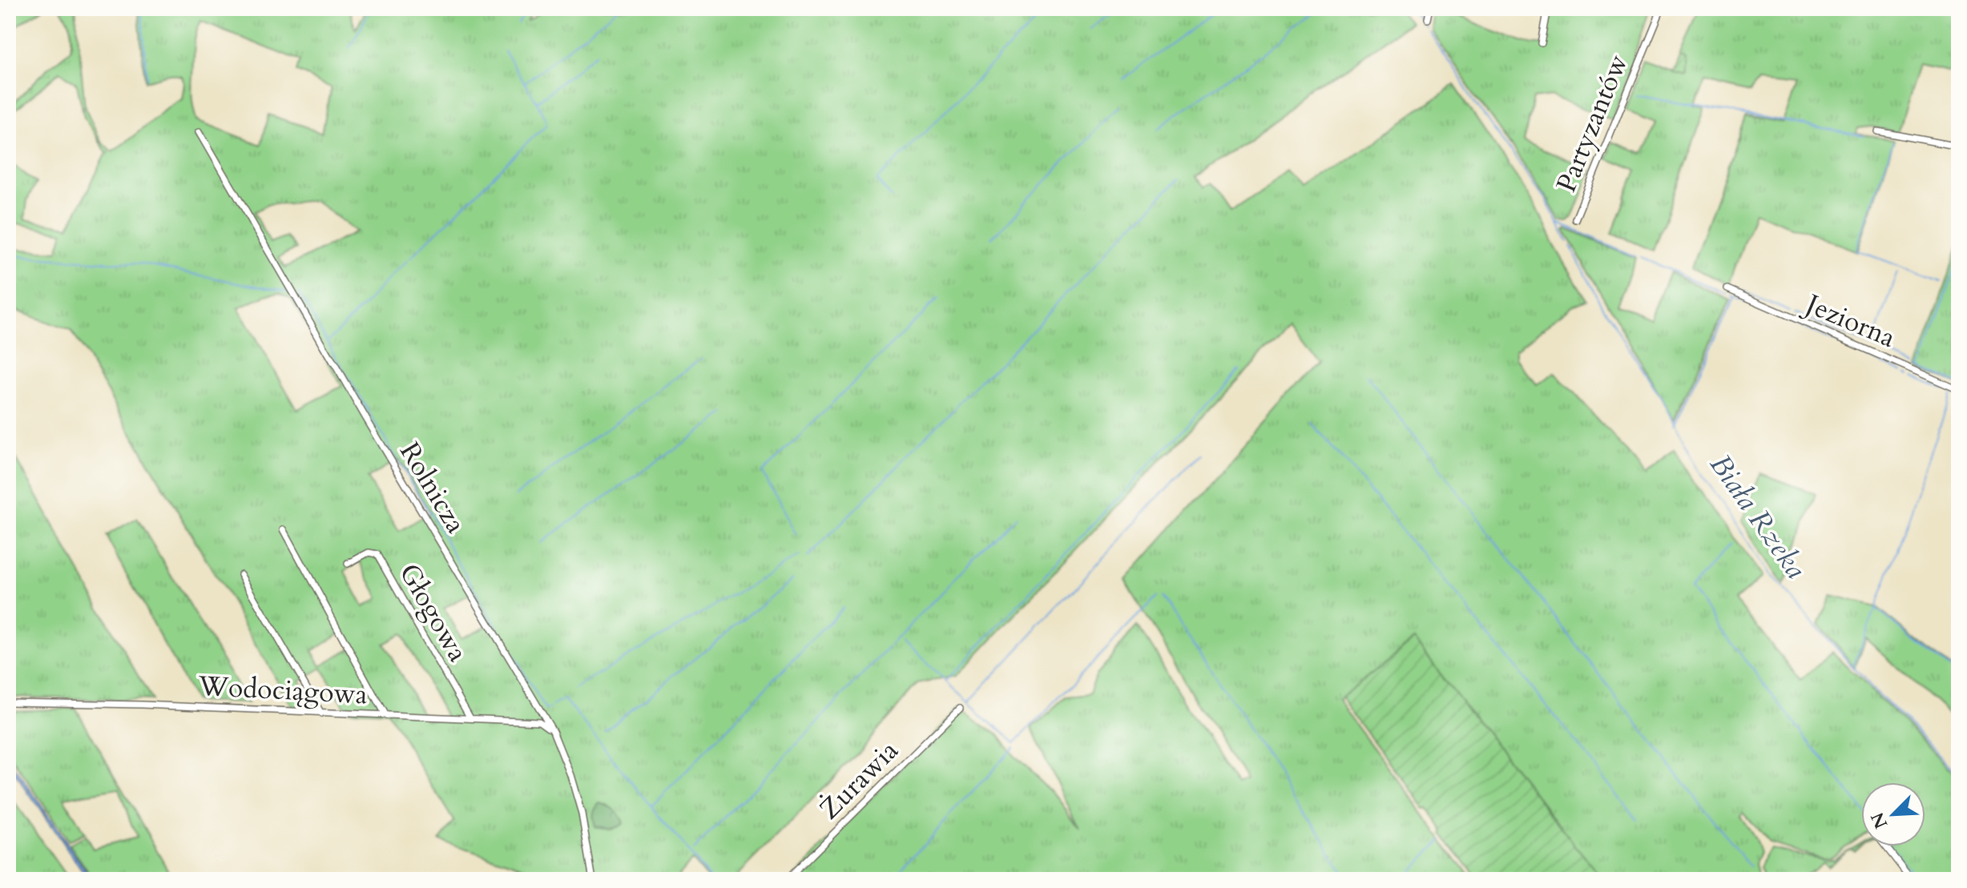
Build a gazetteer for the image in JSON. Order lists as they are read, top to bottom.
{
  "streets": {
    "street": [
      "Partyzantów",
      "Jeziorna",
      "Rolnicza",
      "Głogowa",
      "Wodociągowa",
      "Żurawia"
    ]
  },
  "crossings": [
    ["Rolnicza", "Wodociągowa"],
    ["Głogowa", "Wodociągowa"]
  ],
  "water": ["Biała Rzeka"],
  "north": "bottom left"
}
